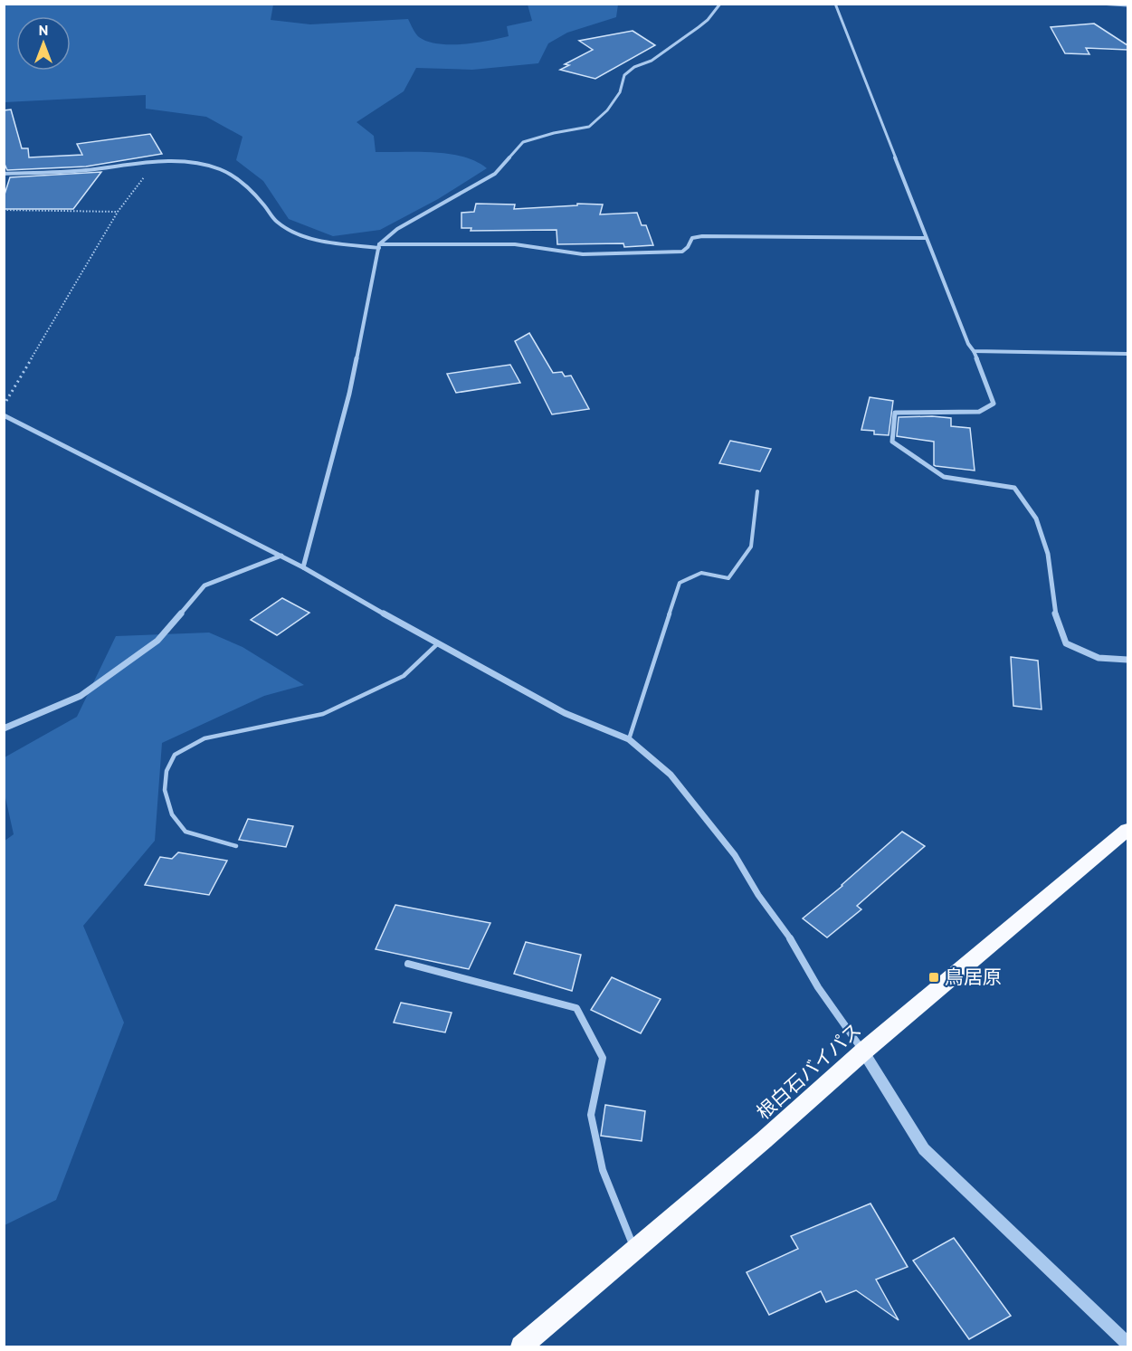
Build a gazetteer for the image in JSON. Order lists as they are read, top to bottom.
{
  "streets": {
    "highway": ["根白石バイパス"]
  },
  "places": {
    "transit": ["鳥居原"]
  },
  "north": "top"
}
